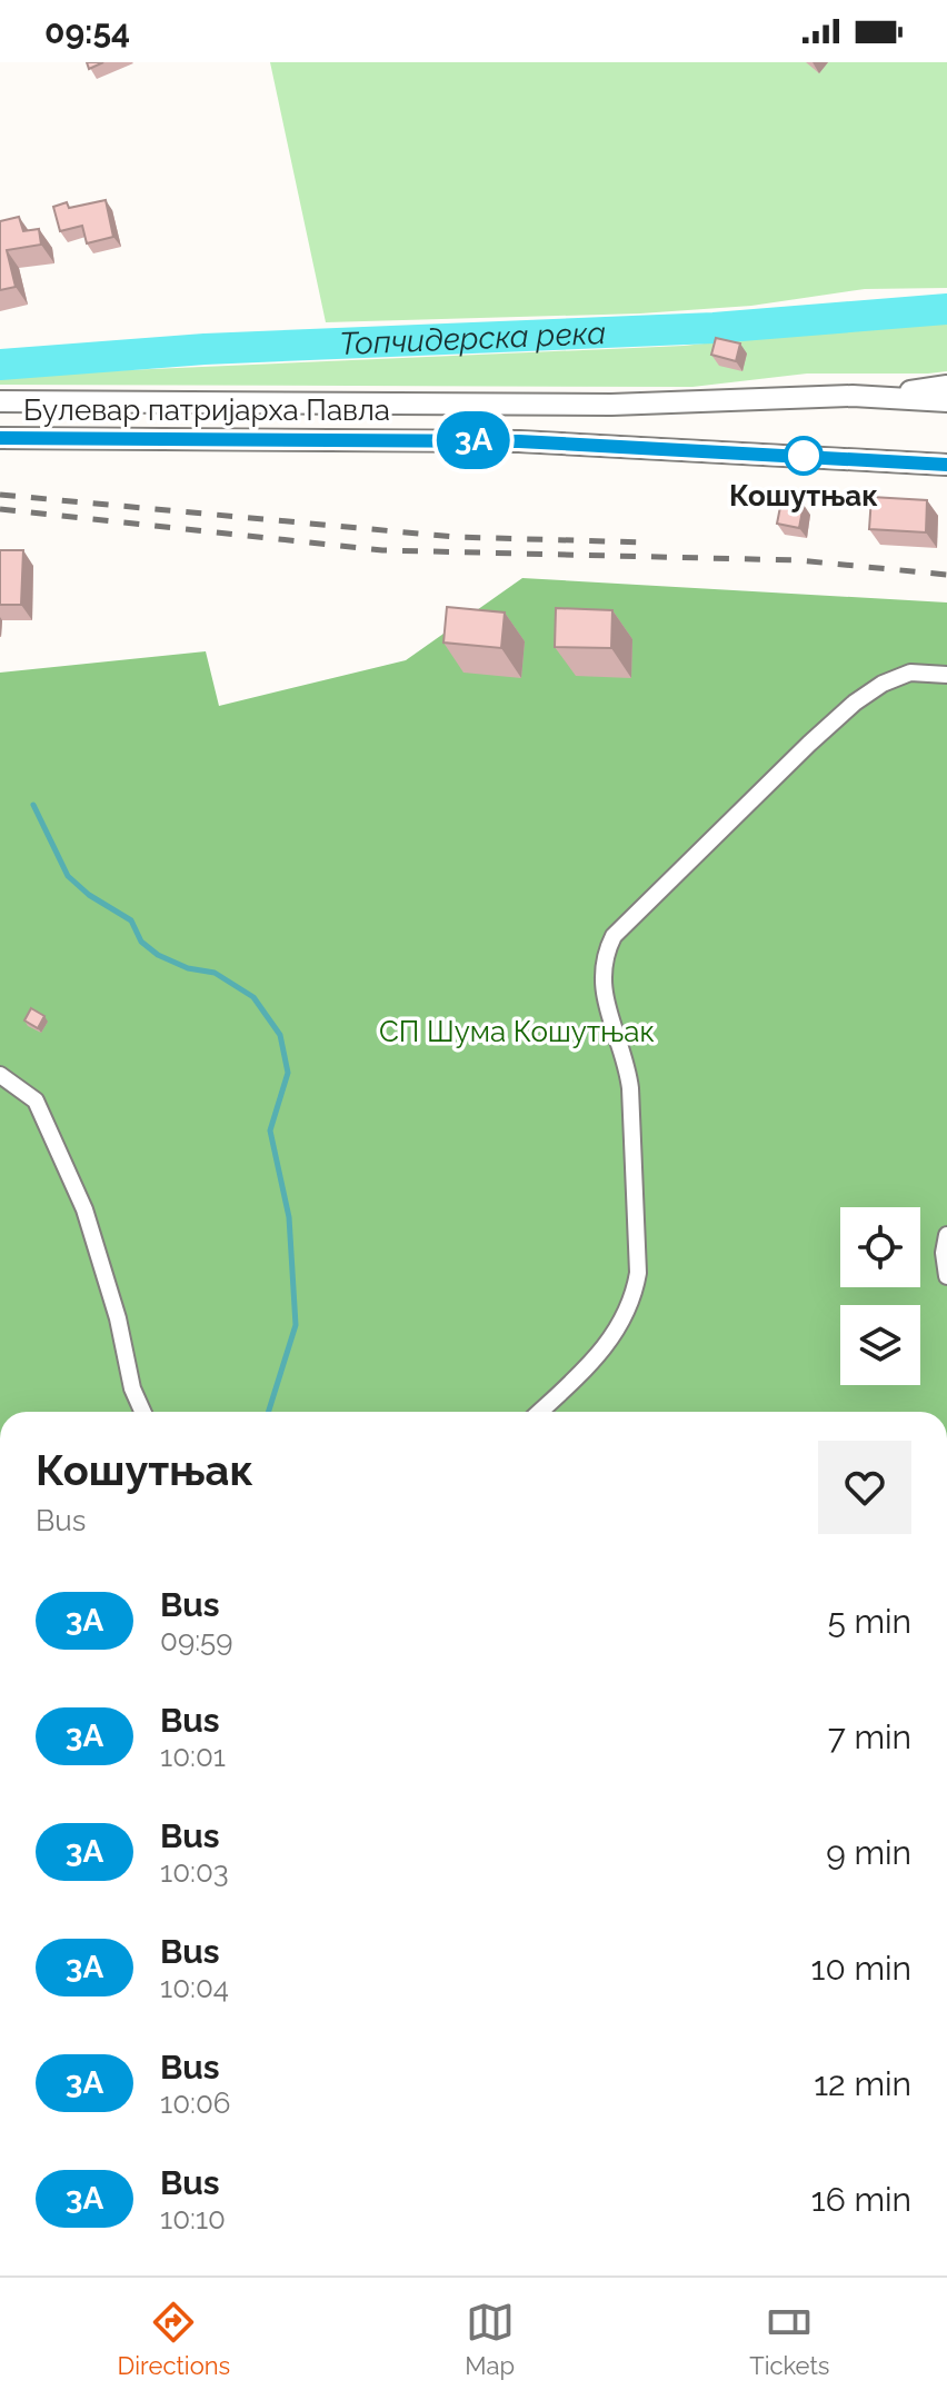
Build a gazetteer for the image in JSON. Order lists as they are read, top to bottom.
{
  "streets": {
    "main road": ["Булевар патријарха Павла"]
  },
  "water": ["Топчидерска река"],
  "parks": ["СП Шума Кошутњак"],
  "places": ["Кошутњак"],
  "lines": ["bus line 3A"],
  "page": {
    "status": "09:54",
    "on_map": "3A",
    "heading": ["Кошутњак", "Bus"],
    "list": [
      {
        "mark": "3A",
        "name": "Bus",
        "note": "09:59",
        "value": "5 min"
      },
      {
        "mark": "3A",
        "name": "Bus",
        "note": "10:01",
        "value": "7 min"
      },
      {
        "mark": "3A",
        "name": "Bus",
        "note": "10:03",
        "value": "9 min"
      },
      {
        "mark": "3A",
        "name": "Bus",
        "note": "10:04",
        "value": "10 min"
      },
      {
        "mark": "3A",
        "name": "Bus",
        "note": "10:06",
        "value": "12 min"
      },
      {
        "mark": "3A",
        "name": "Bus",
        "note": "10:10",
        "value": "16 min"
      }
    ],
    "tabs": ["Directions", "Map", "Tickets"]
  }
}
